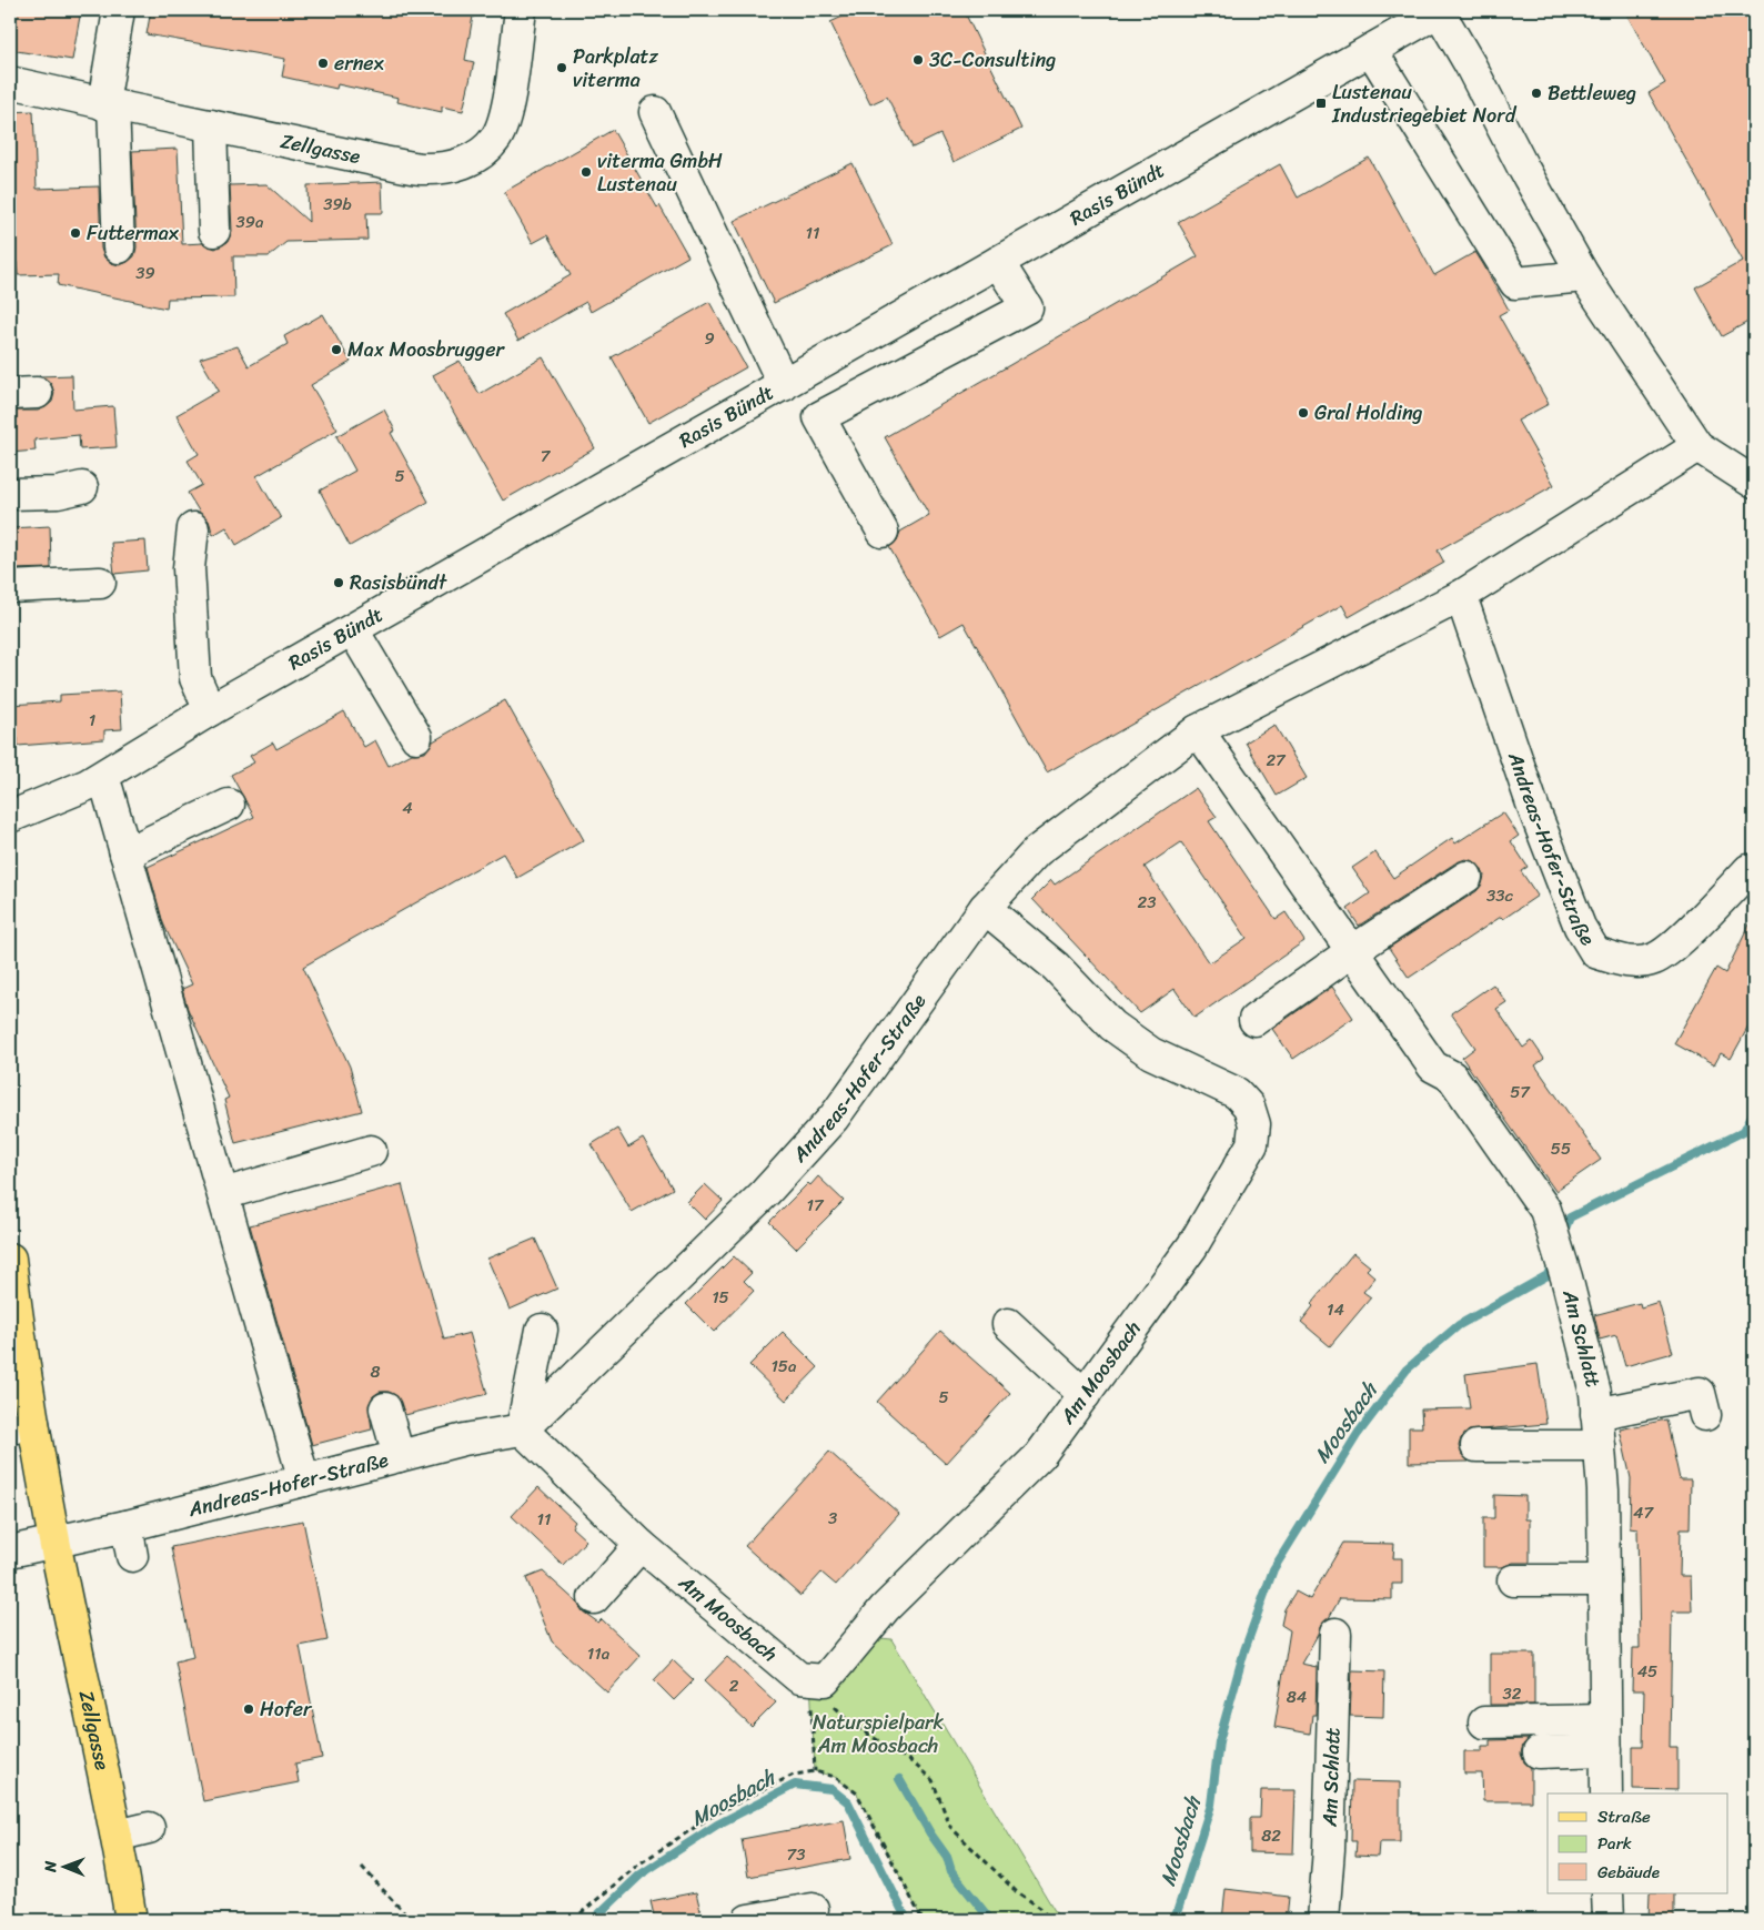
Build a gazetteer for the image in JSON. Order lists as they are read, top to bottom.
{
  "streets": {
    "main road": ["Zellgasse"],
    "street": [
      "Rasis Bündt",
      "Andreas-Hofer-Straße",
      "Am Schlatt",
      "Am Moosbach"
    ]
  },
  "crossings": [
    ["Zellgasse", "Andreas-Hofer-Straße"],
    ["Andreas-Hofer-Straße", "Am Moosbach"]
  ],
  "water": ["Moosbach"],
  "parks": ["Naturspielpark Am Moosbach"],
  "places": {
    "other": [
      "3C-Consulting",
      "ernex",
      "Parkplatz viterma",
      "Bettleweg",
      "viterma GmbH Lustenau",
      "Futtermax",
      "Max Moosbrugger",
      "Gral Holding",
      "Rasisbündt",
      "Hofer"
    ],
    "transit": ["Lustenau Industriegebiet Nord"]
  },
  "house_numbers": [
    "39b",
    "39a",
    "11",
    "39",
    "9",
    "7",
    "5",
    "1",
    "27",
    "4",
    "33c",
    "23",
    "57",
    "55",
    "17",
    "15",
    "14",
    "15a",
    "8",
    "5",
    "47",
    "3",
    "11",
    "11a",
    "45",
    "2",
    "32",
    "84",
    "82",
    "73"
  ],
  "legend": ["Straße", "Park", "Gebäude"],
  "north": "left"
}
